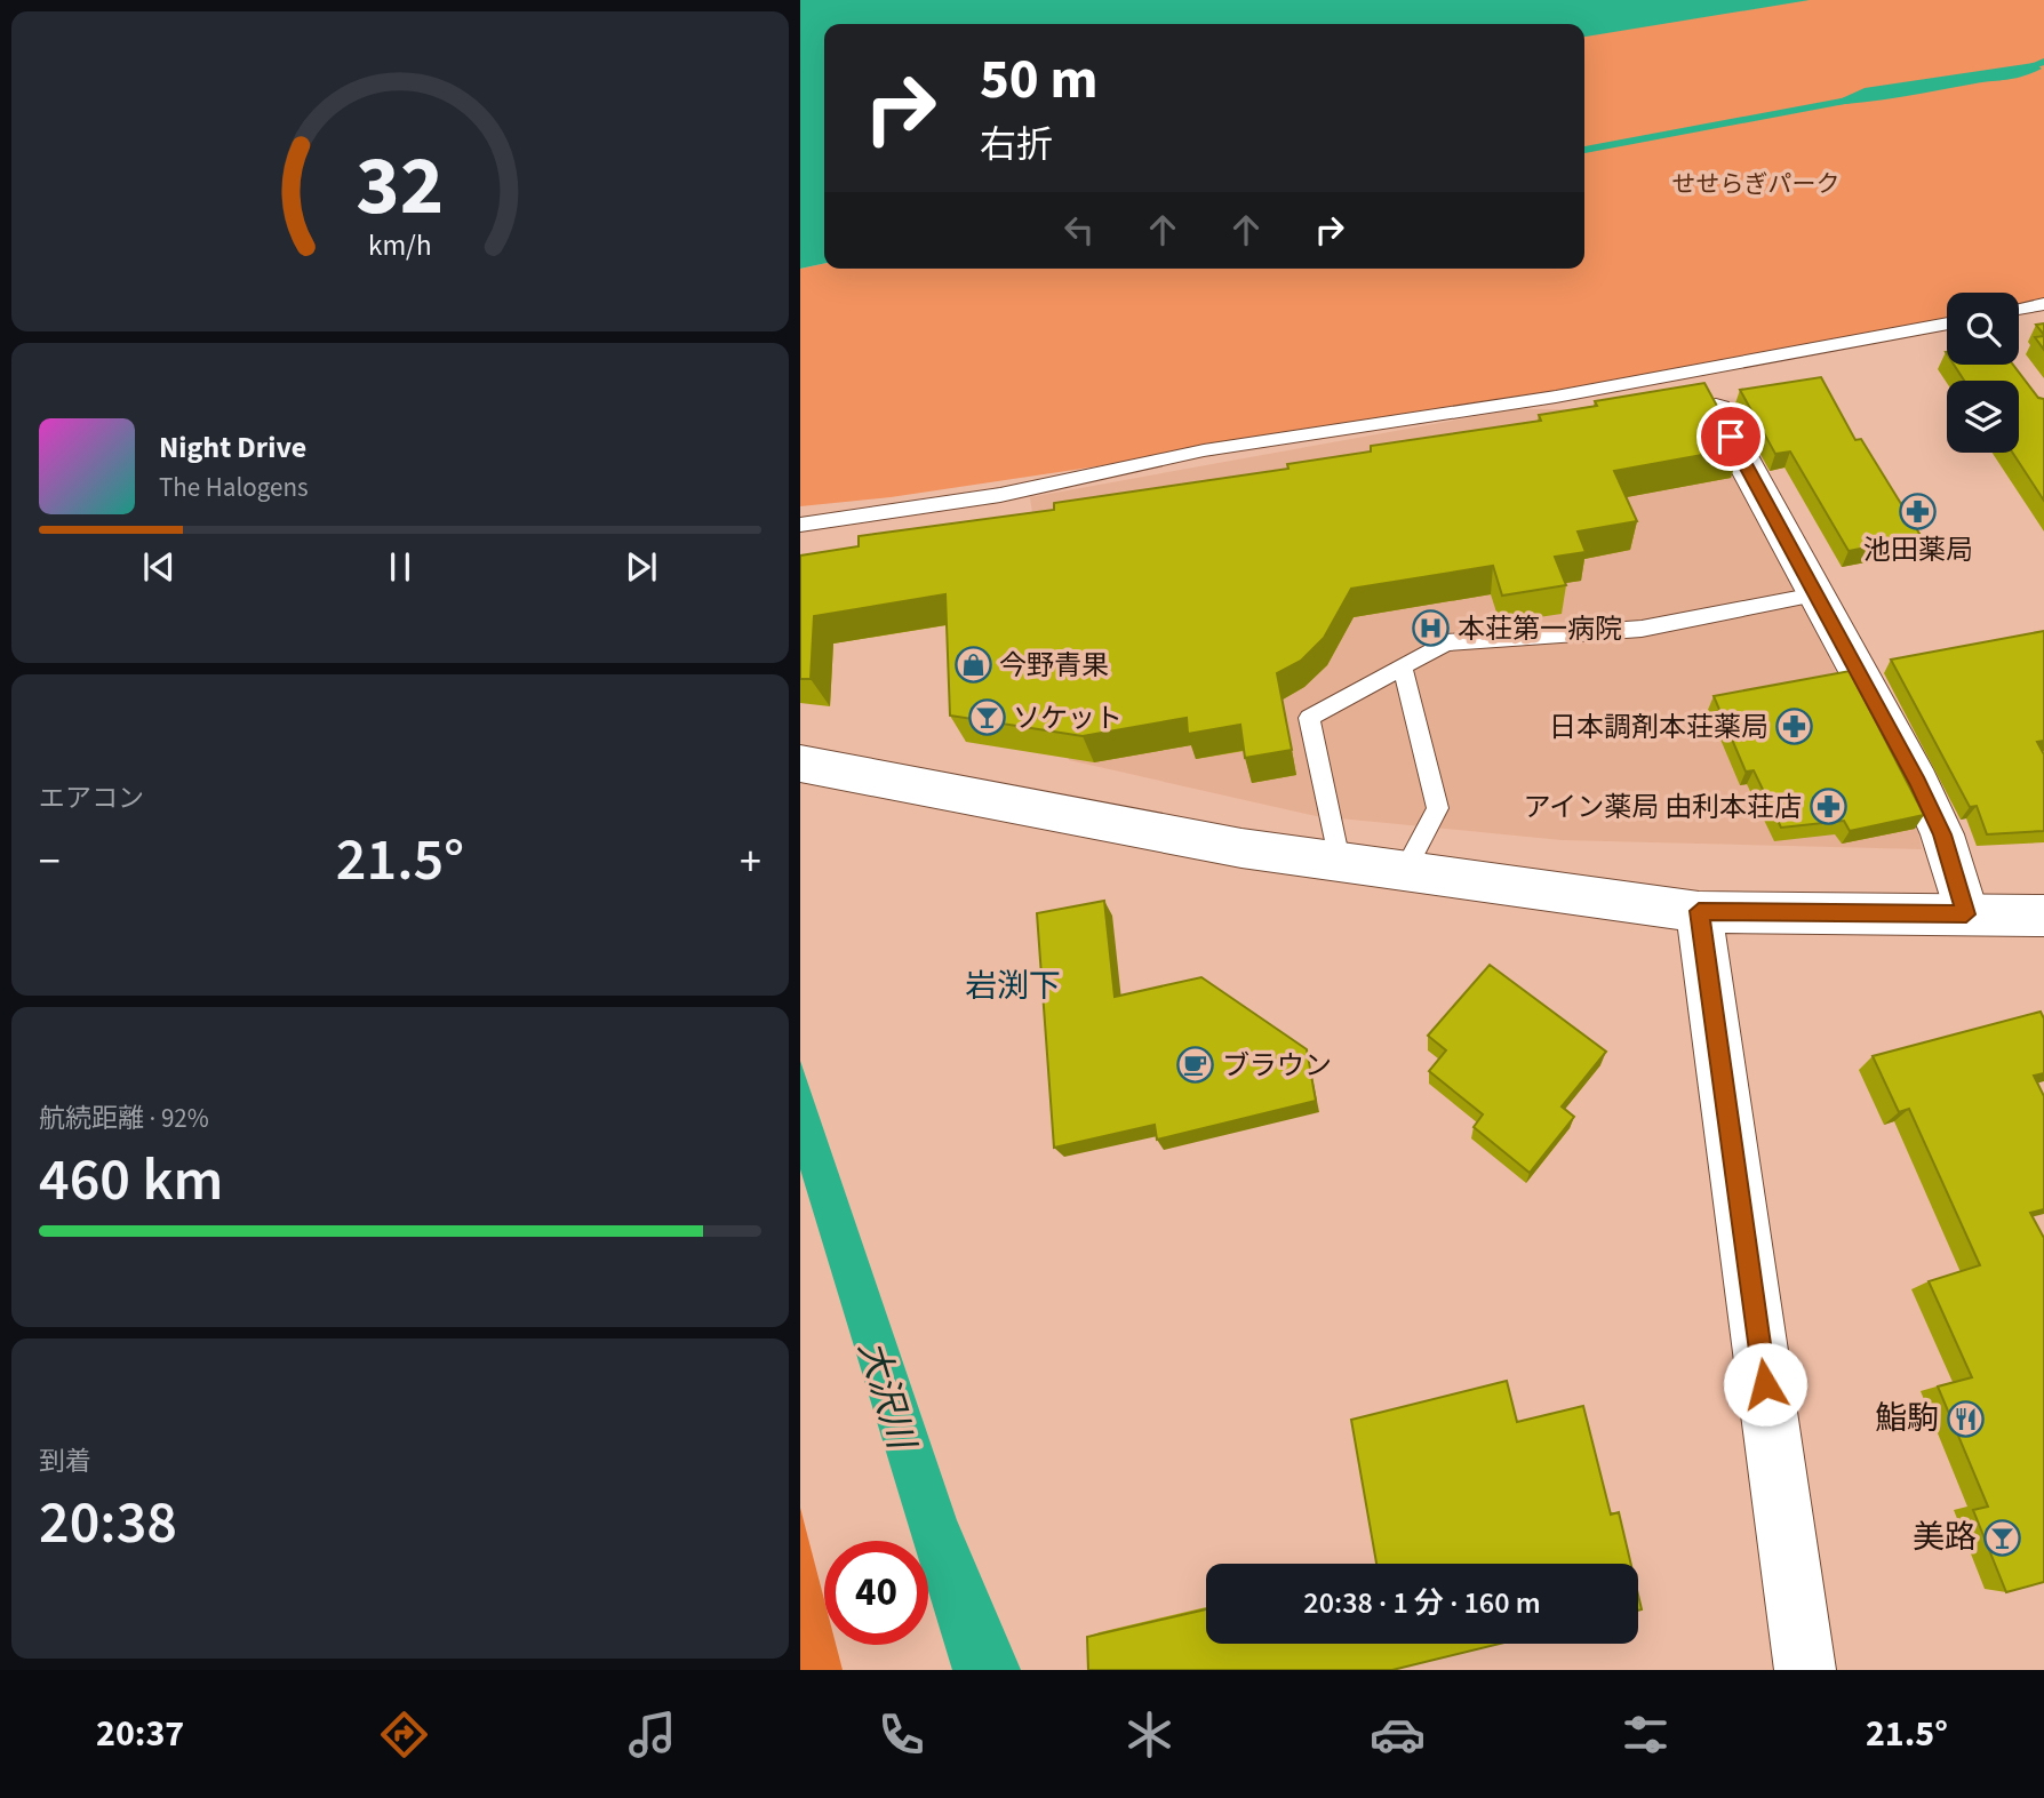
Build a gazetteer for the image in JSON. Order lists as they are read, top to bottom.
{
  "districts": ["岩渕下"],
  "water": ["大沢川"],
  "parks": ["せせらぎパーク"],
  "places": {
    "pharmacy": ["池田薬局", "日本調剤本荘薬局", "アイン薬局 由利本荘店"],
    "hospital": ["本荘第一病院"],
    "shop": ["今野青果"],
    "bar": ["ソケット", "美路"],
    "cafe": ["ブラウン"],
    "restaurant": ["鮨駒"]
  },
  "page": {
    "turn": ["50 m", "右折"],
    "song": ["Night Drive", "The Halogens"],
    "tile": [
      "エアコン",
      ["航続距離 · 92%", "460 km"],
      ["到着", "20:38"]
    ],
    "heat": ["−", "21.5°", "+"],
    "limit": "40",
    "trip": "20:38 · 1 分 · 160 m",
    "tabs": ["20:37", "21.5°"],
    "gauge": ["32", "km/h"]
  }
}
